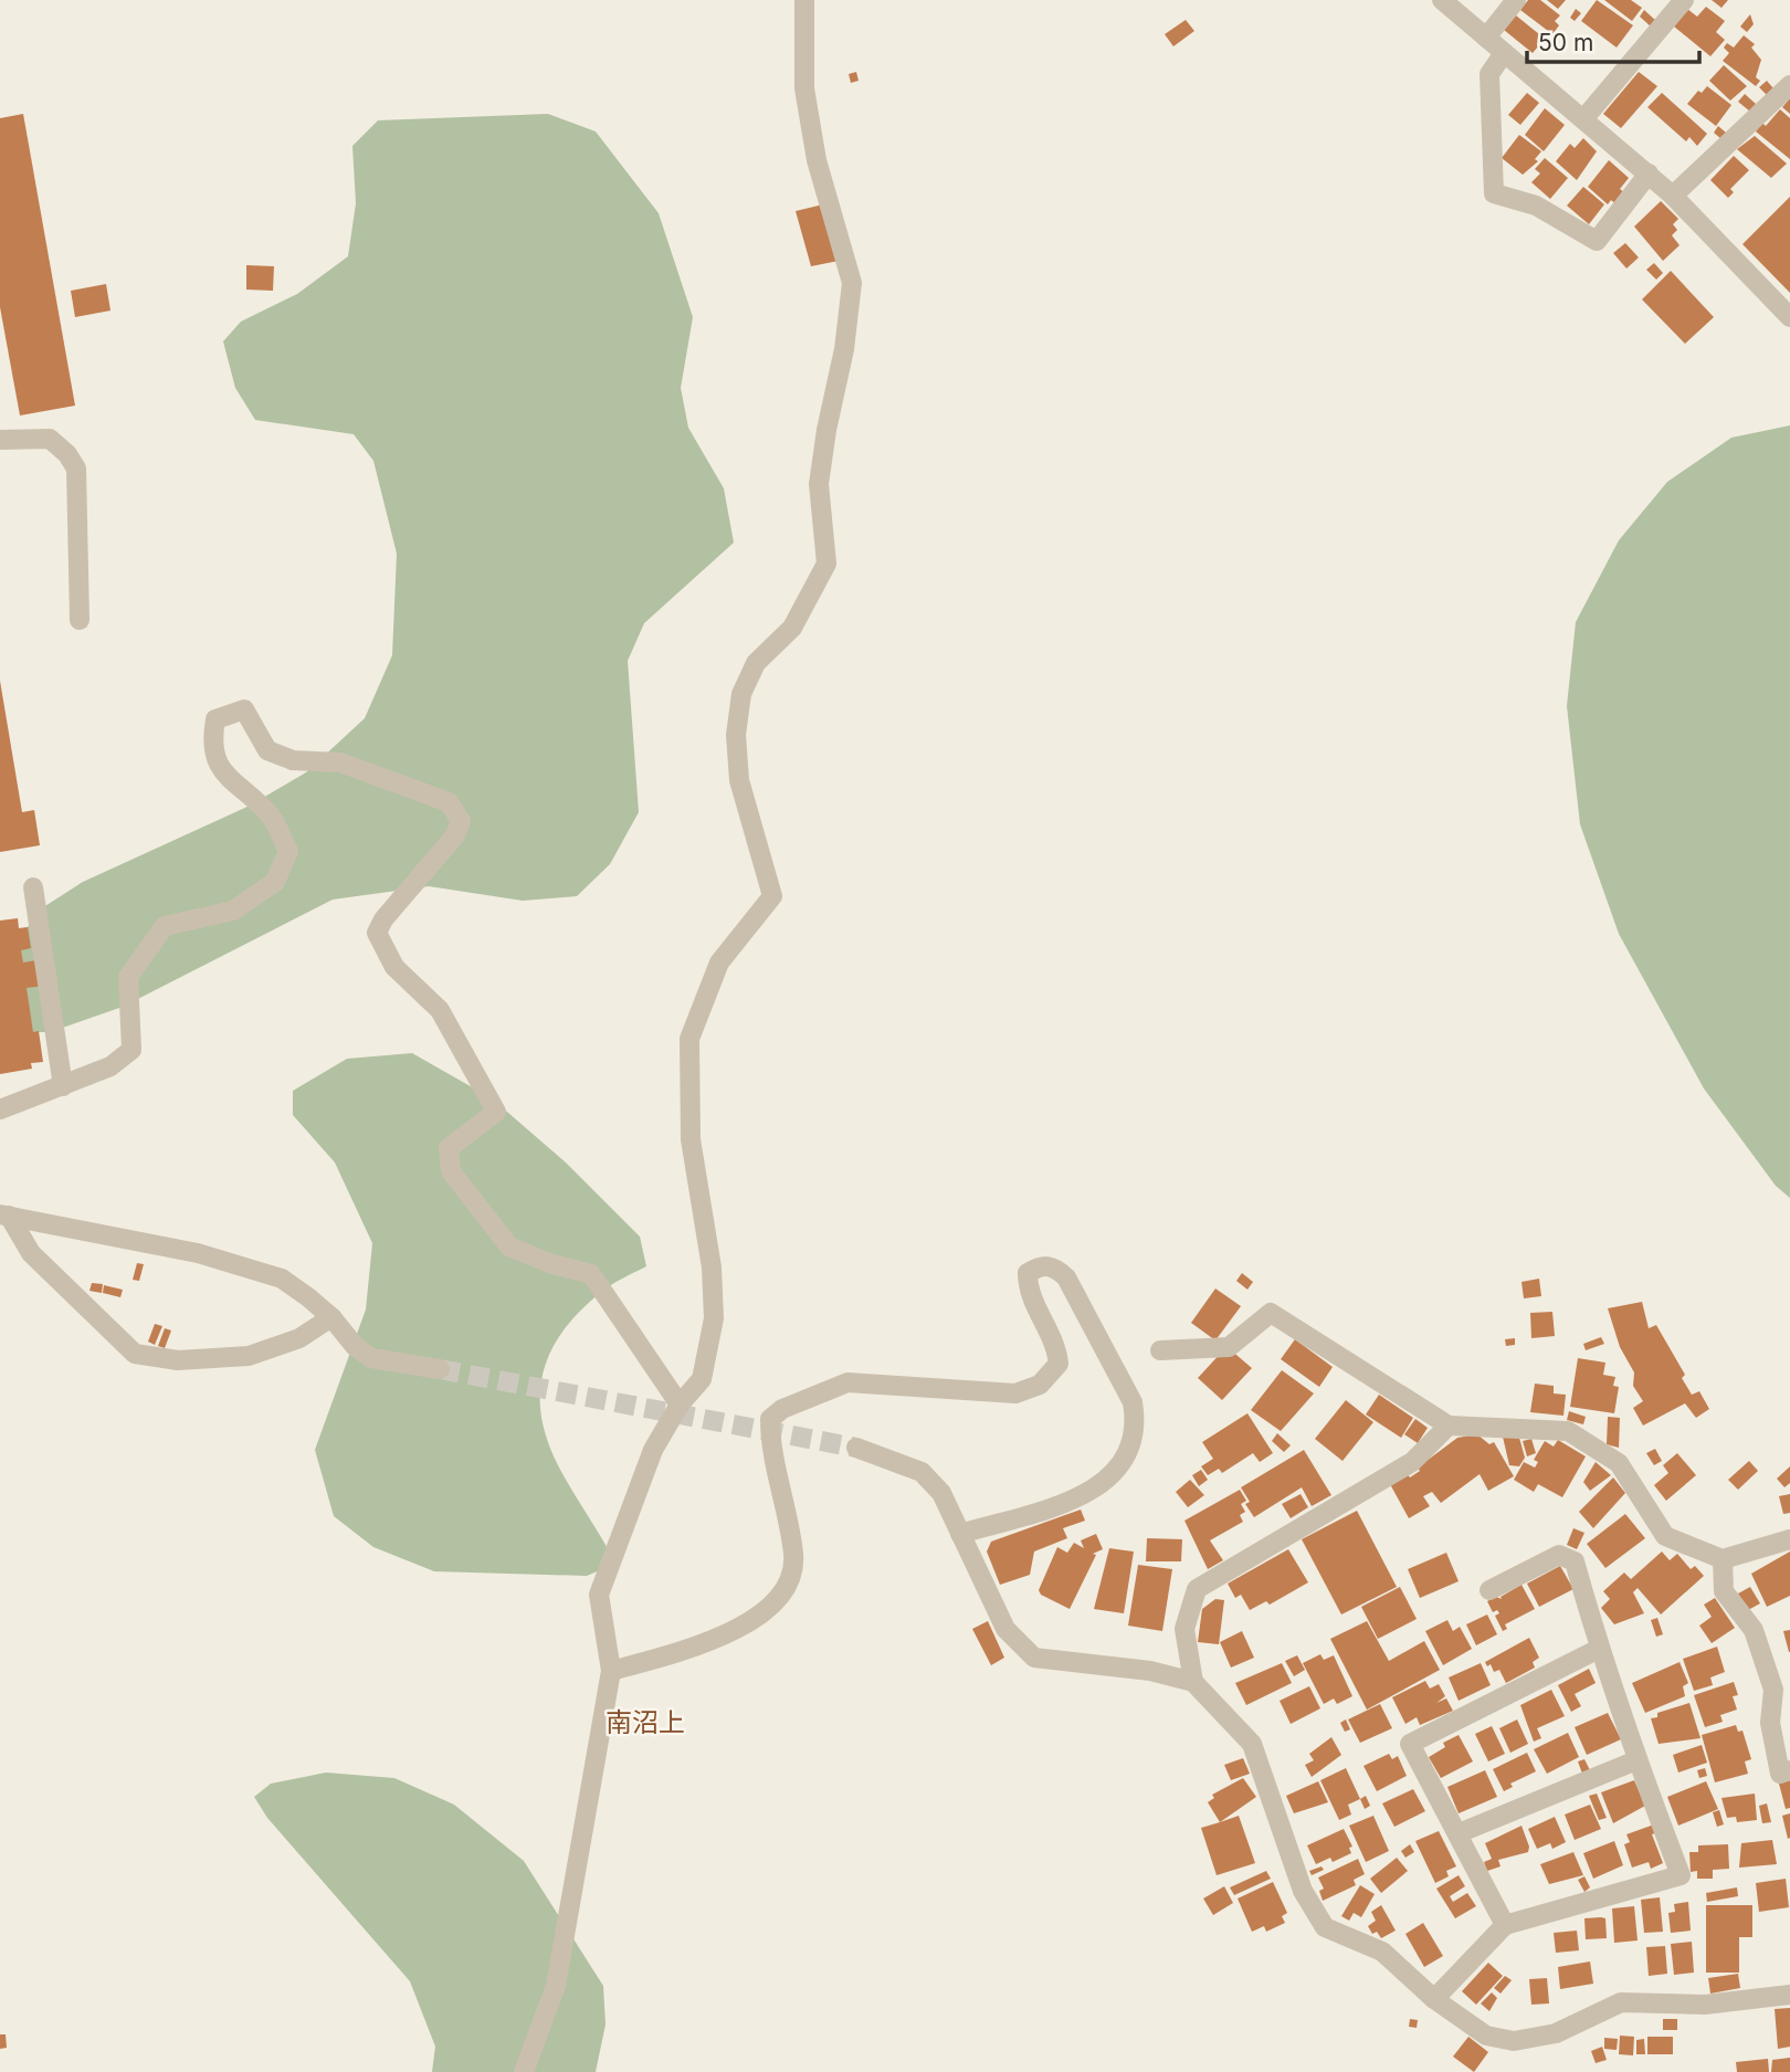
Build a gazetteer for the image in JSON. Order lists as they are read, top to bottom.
{
  "districts": ["南沼上"],
  "scale_bar": "50 m"
}
